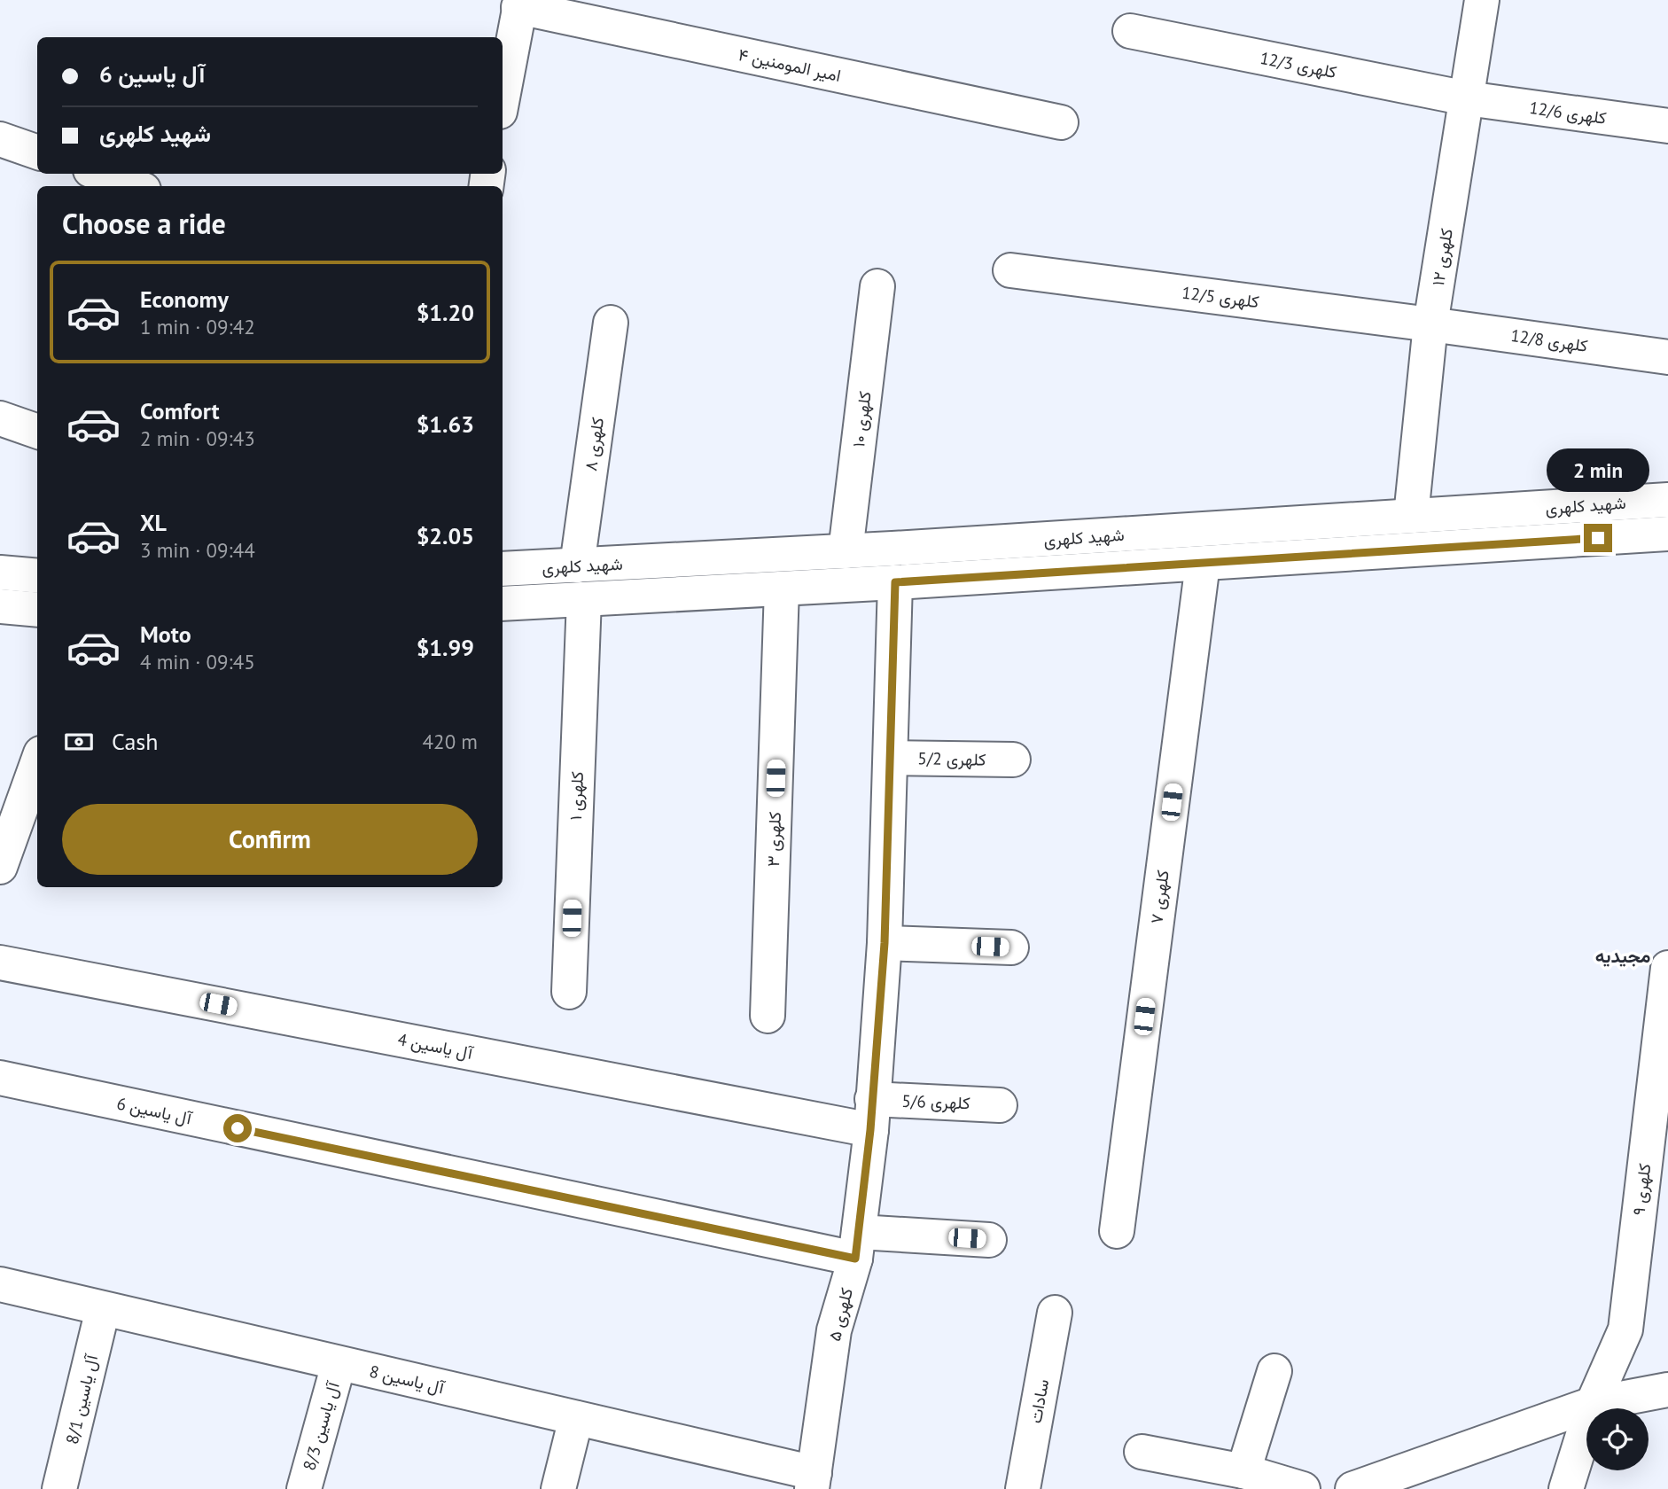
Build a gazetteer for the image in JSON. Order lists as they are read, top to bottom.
{
  "streets": {
    "street": [
      "امیر المومنین ۴",
      "کلهری 12/3",
      "کلهری 12/6",
      "کلهری ۱۲",
      "کلهری 12/5",
      "کلهری 12/8",
      "کلهری ۱۰",
      "کلهری ۸",
      "شهید کلهری",
      "کلهری 5/2",
      "کلهری ۱",
      "کلهری ۳",
      "کلهری ۷",
      "آل یاسین 4",
      "کلهری 5/6",
      "آل یاسین 6",
      "کلهری ۹",
      "کلهری ۵",
      "آل یاسین 8",
      "آل یاسین 8/1",
      "سادات",
      "آل یاسین 8/3"
    ]
  },
  "crossings": [
    ["کلهری 12/3", "کلهری 12/6"],
    ["کلهری 12/3", "کلهری ۱۲"],
    ["کلهری 12/6", "کلهری ۱۲"],
    ["کلهری ۱۲", "کلهری 12/5"],
    ["کلهری ۱۲", "کلهری 12/8"],
    ["کلهری ۱۲", "شهید کلهری"],
    ["کلهری 12/5", "کلهری 12/8"],
    ["کلهری ۱۰", "شهید کلهری"],
    ["کلهری ۸", "شهید کلهری"],
    ["شهید کلهری", "کلهری ۱"],
    ["شهید کلهری", "کلهری ۳"],
    ["شهید کلهری", "کلهری ۷"],
    ["شهید کلهری", "کلهری ۵"],
    ["کلهری 5/2", "کلهری ۵"],
    ["آل یاسین 4", "کلهری 5/6"],
    ["آل یاسین 4", "کلهری ۵"],
    ["کلهری 5/6", "کلهری ۵"],
    ["آل یاسین 6", "کلهری ۵"],
    ["کلهری ۵", "آل یاسین 8"],
    ["آل یاسین 8", "آل یاسین 8/1"],
    ["آل یاسین 8", "آل یاسین 8/3"]
  ],
  "districts": ["مجیدیه"],
  "page": {
    "banner": ["آل یاسین 6", "شهید کلهری"],
    "heading": "Choose a ride",
    "list": [
      {
        "name": "Economy",
        "note": "1 min · 09:42",
        "value": "$1.20"
      },
      {
        "name": "Comfort",
        "note": "2 min · 09:43",
        "value": "$1.63"
      },
      {
        "name": "XL",
        "note": "3 min · 09:44",
        "value": "$2.05"
      },
      {
        "name": "Moto",
        "note": "4 min · 09:45",
        "value": "$1.99"
      }
    ],
    "bubble": "2 min",
    "pay": ["Cash", "420 m"],
    "buttons": "Confirm"
  }
}
